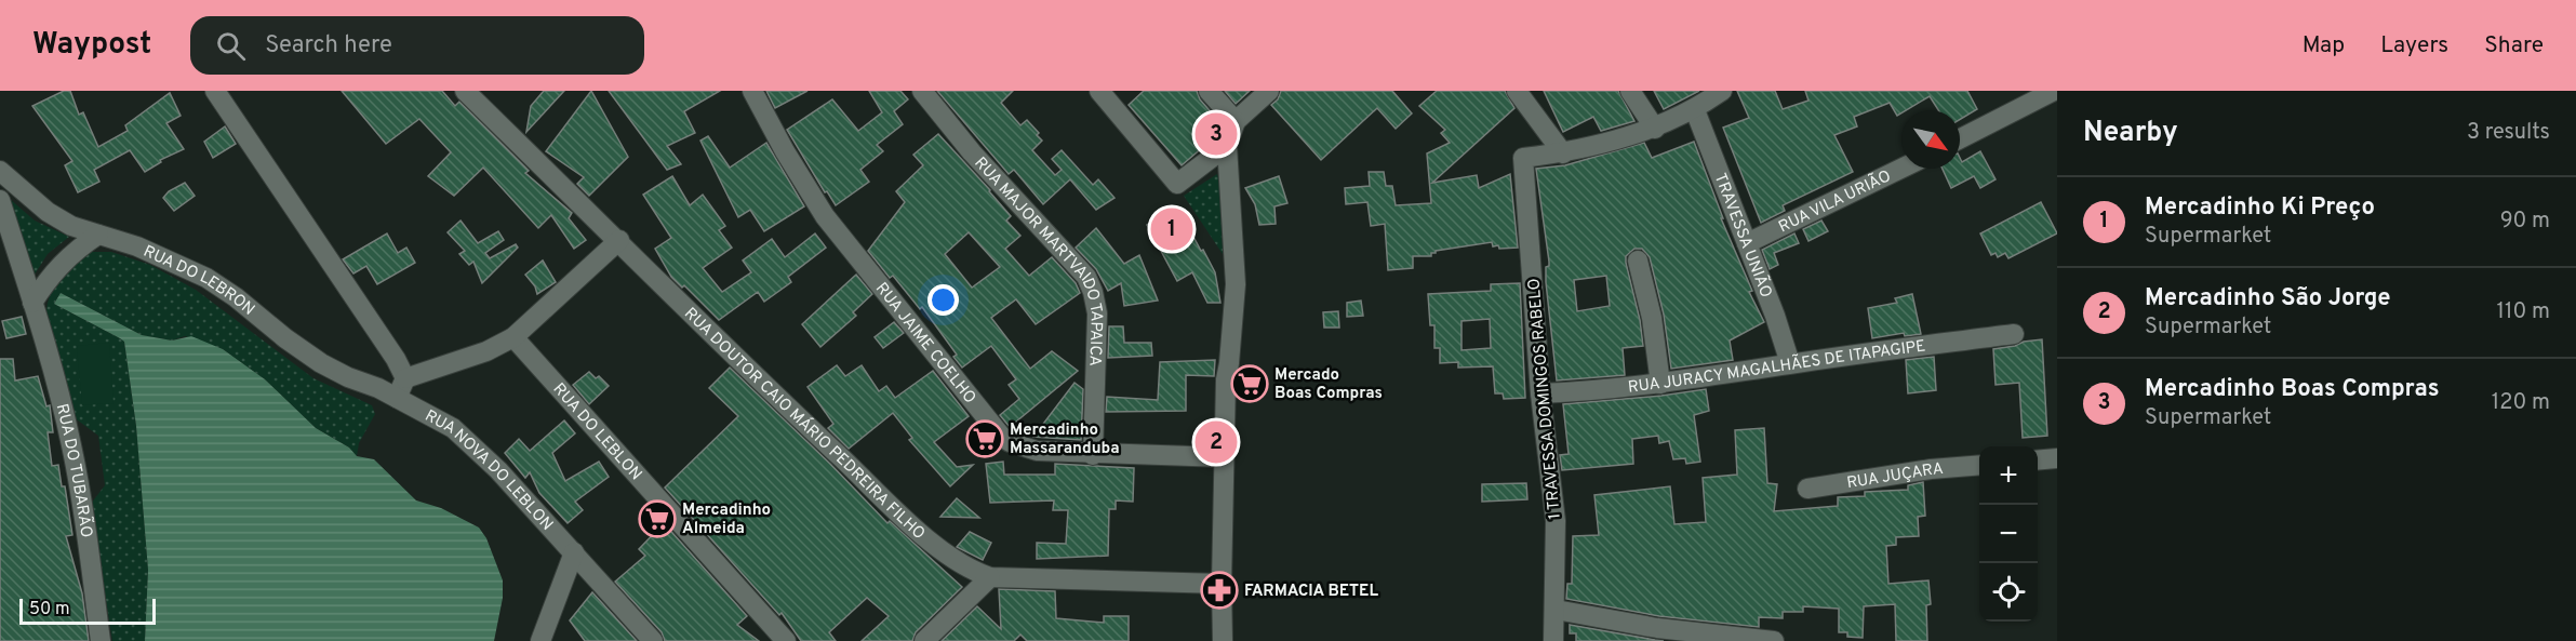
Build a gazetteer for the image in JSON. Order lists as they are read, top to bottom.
{
  "streets": {
    "street": [
      "RUA VILA URIÃO",
      "TRAVESSA UNIÃO",
      "RUA MAJOR MARTVAIDO TAPAICA",
      "RUA DO LEBRON",
      "RUA JAIME COELHO",
      "RUA JURACY MAGALHÃES DE ITAPAGIPE",
      "1 TRAVESSA DOMINGOS RABELO",
      "RUA DOUTOR CAIO MÁRIO PEDREIRA FILHO",
      "RUA DO LEBLON",
      "RUA DO TUBARÃO",
      "RUA NOVA DO LEBLON",
      "RUA JUÇARA"
    ]
  },
  "crossings": [
    ["RUA VILA URIÃO", "TRAVESSA UNIÃO"],
    ["TRAVESSA UNIÃO", "RUA JURACY MAGALHÃES DE ITAPAGIPE"],
    ["RUA MAJOR MARTVAIDO TAPAICA", "RUA JAIME COELHO"],
    ["RUA DO LEBRON", "RUA NOVA DO LEBLON"],
    ["RUA JURACY MAGALHÃES DE ITAPAGIPE", "1 TRAVESSA DOMINGOS RABELO"]
  ],
  "places": {
    "supermarket": ["Mercado Boas Compras", "Mercadinho Massaranduba", "Mercadinho Almeida"],
    "pharmacy": ["FARMACIA BETEL"]
  },
  "scale_bar": "50 m",
  "north": "bottom right",
  "page": {
    "header": "Waypost",
    "search": "Search here",
    "nav": ["Map", "Layers", "Share"],
    "heading": ["Nearby", "3 results"],
    "pins": ["3", "1", "2"],
    "list": [
      {
        "mark": "1",
        "name": "Mercadinho Ki Preço",
        "note": "Supermarket",
        "value": "90 m"
      },
      {
        "mark": "2",
        "name": "Mercadinho São Jorge",
        "note": "Supermarket",
        "value": "110 m"
      },
      {
        "mark": "3",
        "name": "Mercadinho Boas Compras",
        "note": "Supermarket",
        "value": "120 m"
      }
    ],
    "map_buttons": ["+", "−"],
    "scale": "50 m"
  }
}
